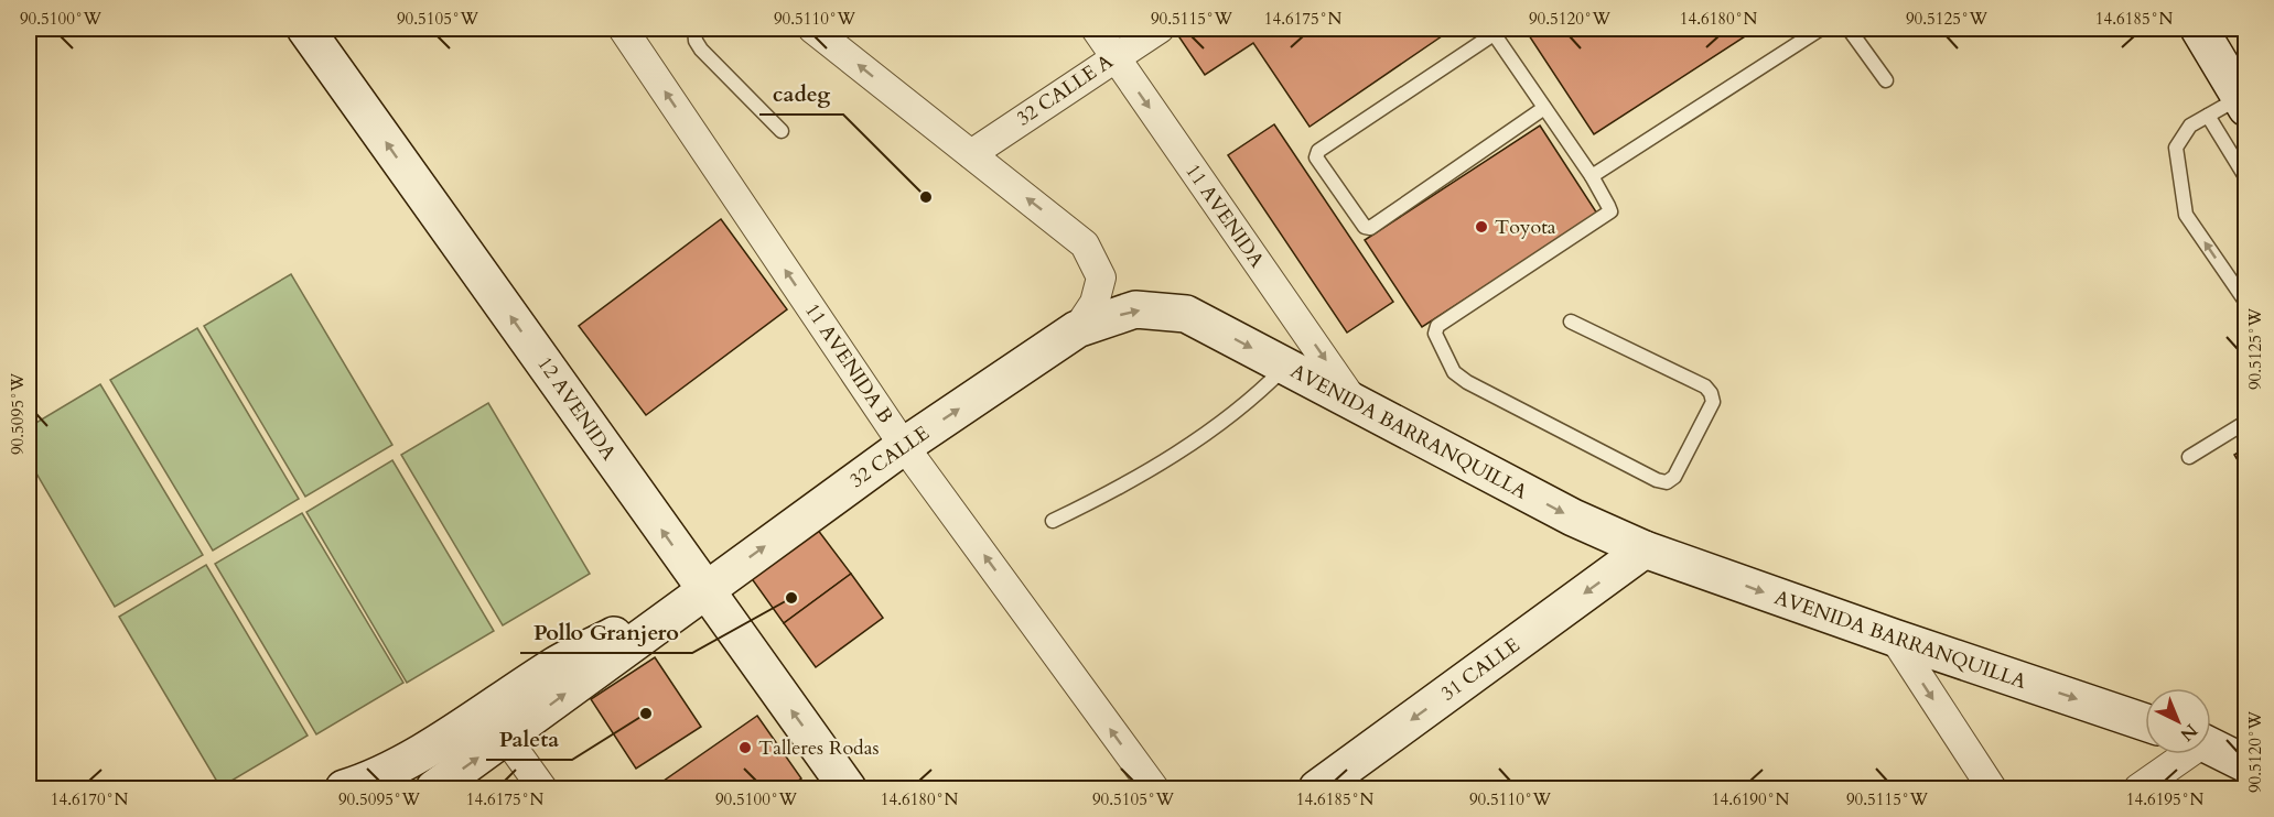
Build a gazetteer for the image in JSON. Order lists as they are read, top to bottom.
{
  "streets": {
    "main road": [
      "12 AVENIDA",
      "AVENIDA BARRANQUILLA",
      "32 CALLE",
      "31 CALLE"
    ],
    "street": ["32 CALLE A", "11 AVENIDA", "11 AVENIDA B"]
  },
  "crossings": [
    ["32 CALLE A", "11 AVENIDA"],
    ["11 AVENIDA", "AVENIDA BARRANQUILLA"],
    ["11 AVENIDA B", "32 CALLE"],
    ["12 AVENIDA", "32 CALLE"],
    ["AVENIDA BARRANQUILLA", "32 CALLE"],
    ["AVENIDA BARRANQUILLA", "31 CALLE"]
  ],
  "one_way": [
    "11 AVENIDA",
    "11 AVENIDA B",
    "12 AVENIDA",
    "AVENIDA BARRANQUILLA",
    "31 CALLE"
  ],
  "places": [
    "cadeg",
    "Toyota",
    "Pollo Granjero",
    "Paleta",
    "Talleres Rodas"
  ],
  "north": "bottom right",
  "coordinates": [
    "90.5100°W",
    "90.5105°W",
    "90.5110°W",
    "90.5115°W",
    "14.6175°N",
    "90.5120°W",
    "14.6180°N",
    "90.5125°W",
    "14.6185°N",
    "90.5095°W",
    "14.6170°N",
    "14.6190°N",
    "14.6195°N"
  ]
}
